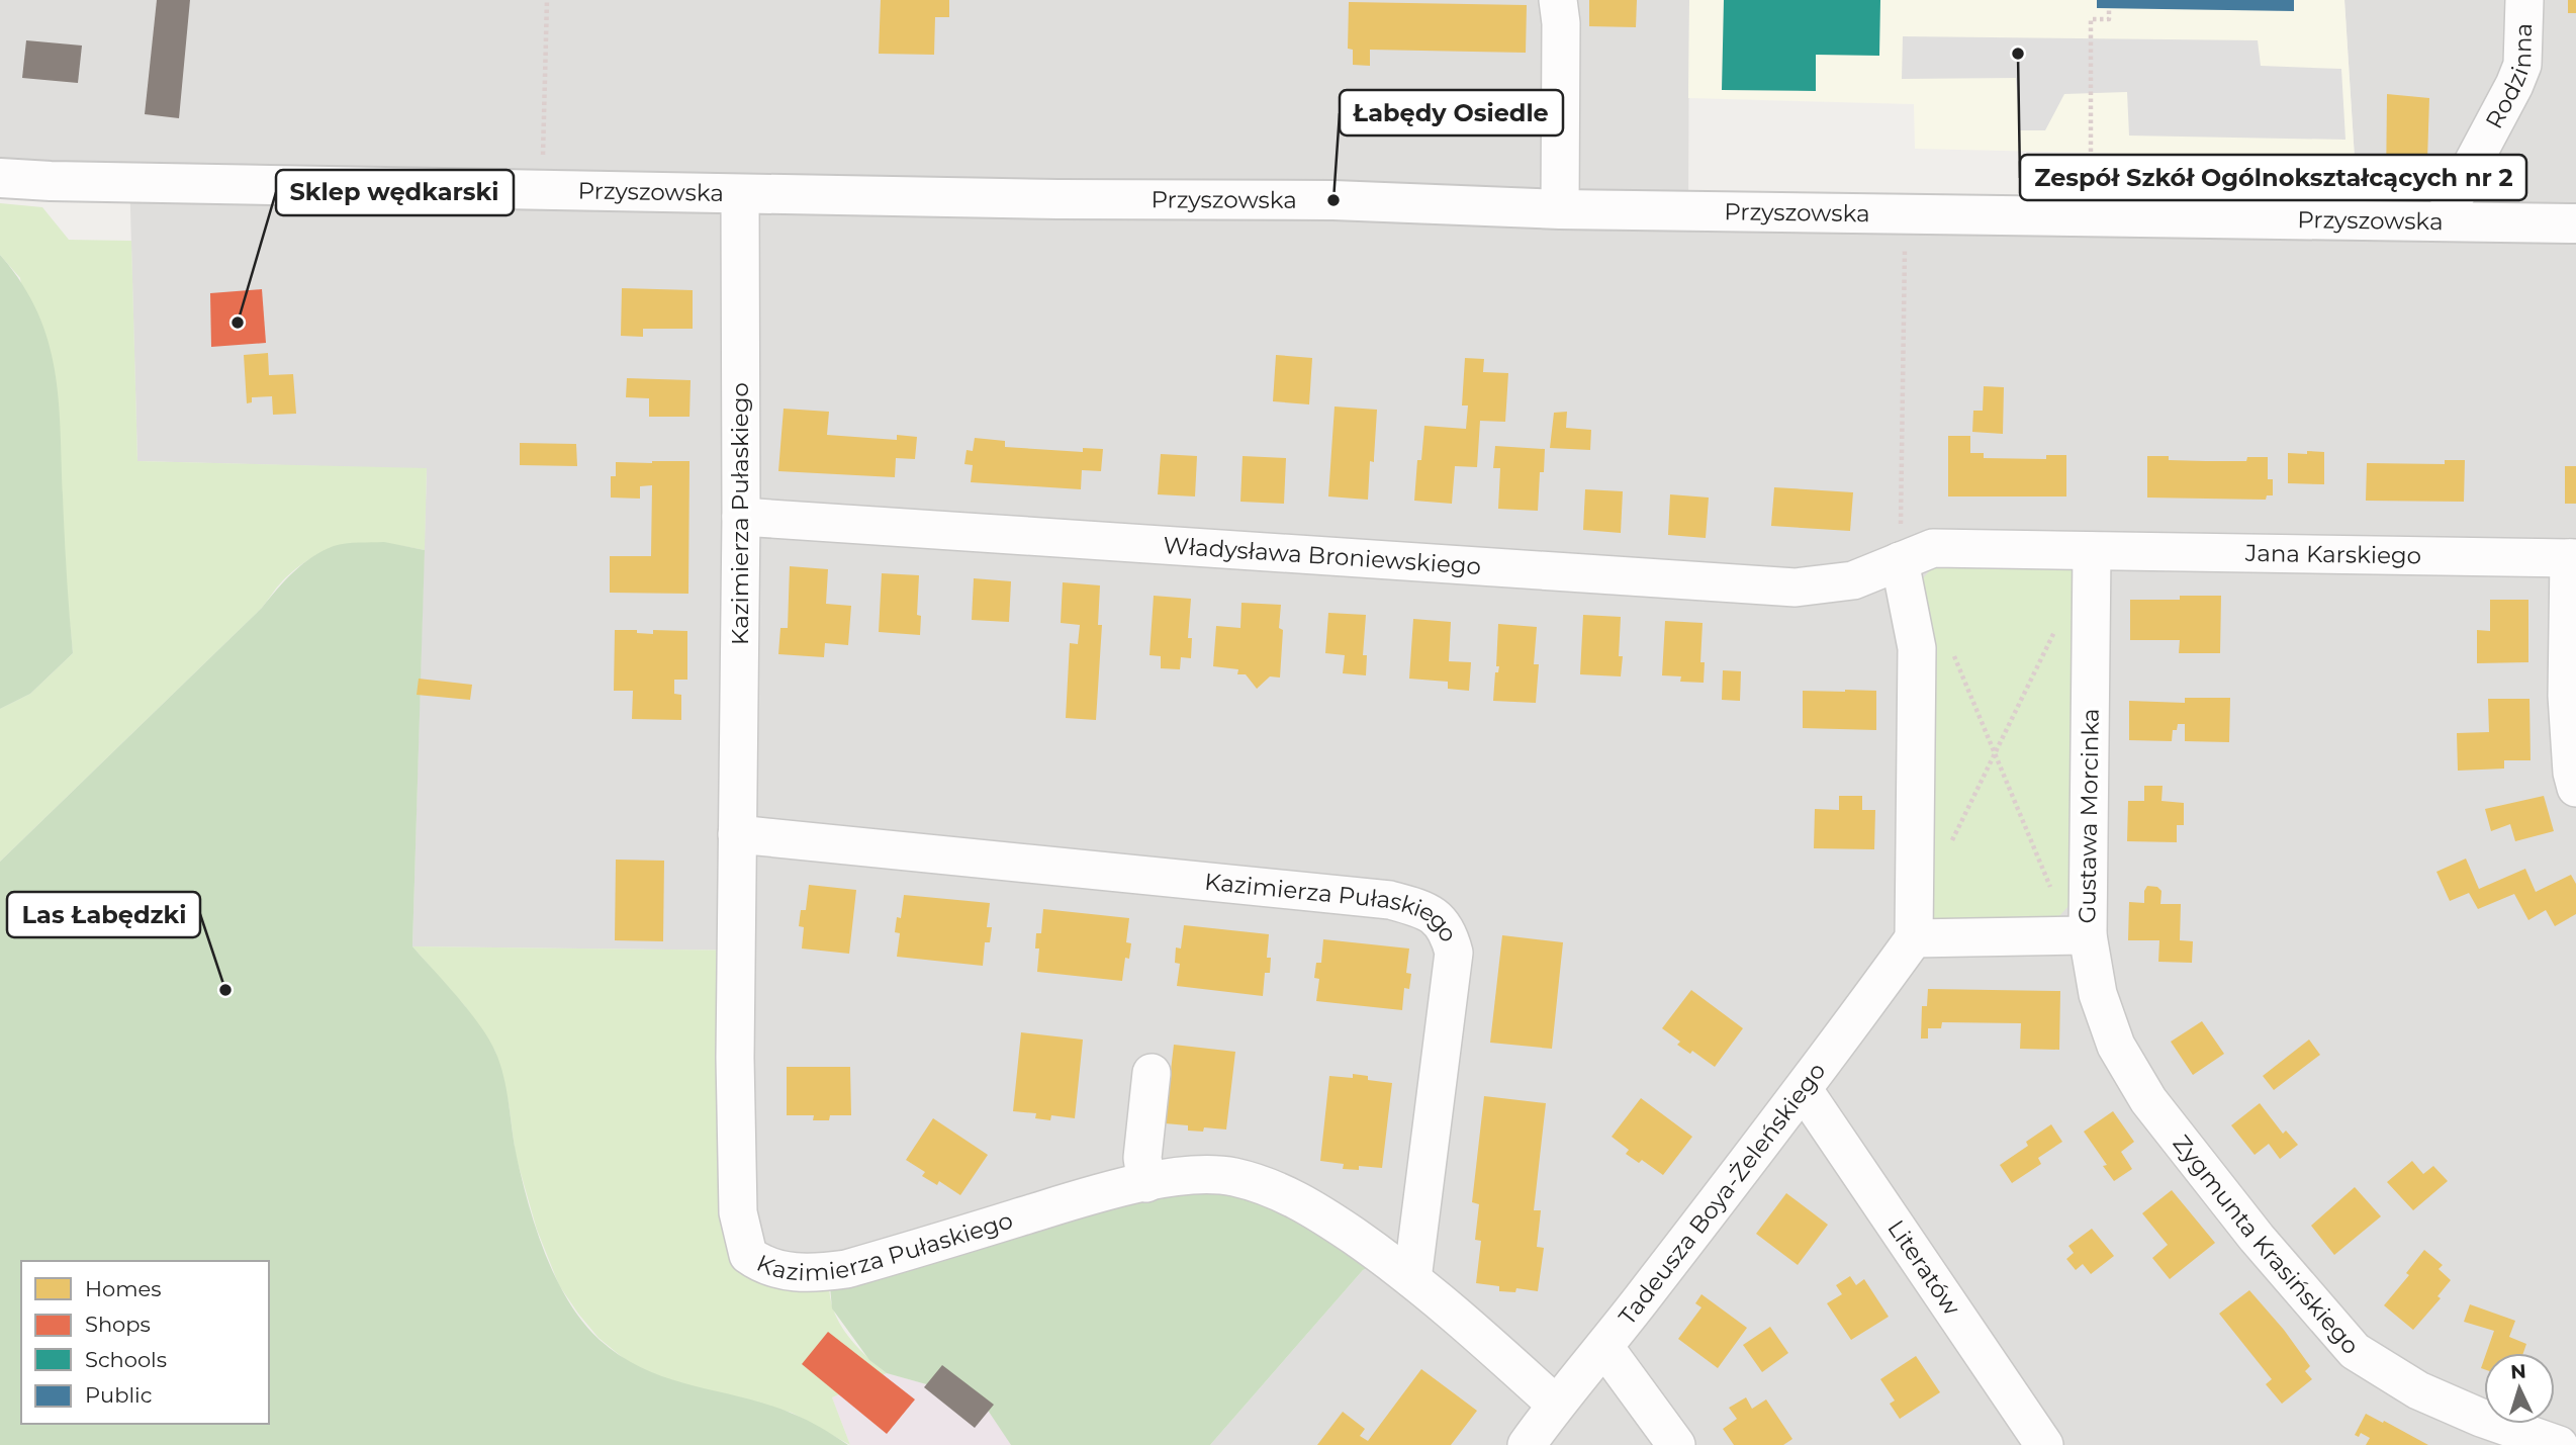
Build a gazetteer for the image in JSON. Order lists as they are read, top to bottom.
{
  "streets": {
    "street": [
      "Rodzinna",
      "Przyszowska",
      "Kazimierza Pułaskiego",
      "Władysława Broniewskiego",
      "Jana Karskiego",
      "Gustawa Morcinka",
      "Tadeusza Boya-Żeleńskiego",
      "Zygmunta Krasińskiego",
      "Literatów"
    ]
  },
  "crossings": [
    ["Rodzinna", "Przyszowska"],
    ["Przyszowska", "Kazimierza Pułaskiego"],
    ["Kazimierza Pułaskiego", "Władysława Broniewskiego"],
    ["Kazimierza Pułaskiego", "Tadeusza Boya-Żeleńskiego"],
    ["Jana Karskiego", "Gustawa Morcinka"],
    ["Gustawa Morcinka", "Tadeusza Boya-Żeleńskiego"],
    ["Gustawa Morcinka", "Zygmunta Krasińskiego"],
    ["Tadeusza Boya-Żeleńskiego", "Literatów"]
  ],
  "places": [
    "Zespół Szkół Ogólnokształcących nr 2",
    "Łabędy Osiedle",
    "Sklep wędkarski",
    "Las Łabędzki"
  ],
  "legend": [
    "Homes",
    "Shops",
    "Schools",
    "Public"
  ],
  "north": "top"
}
